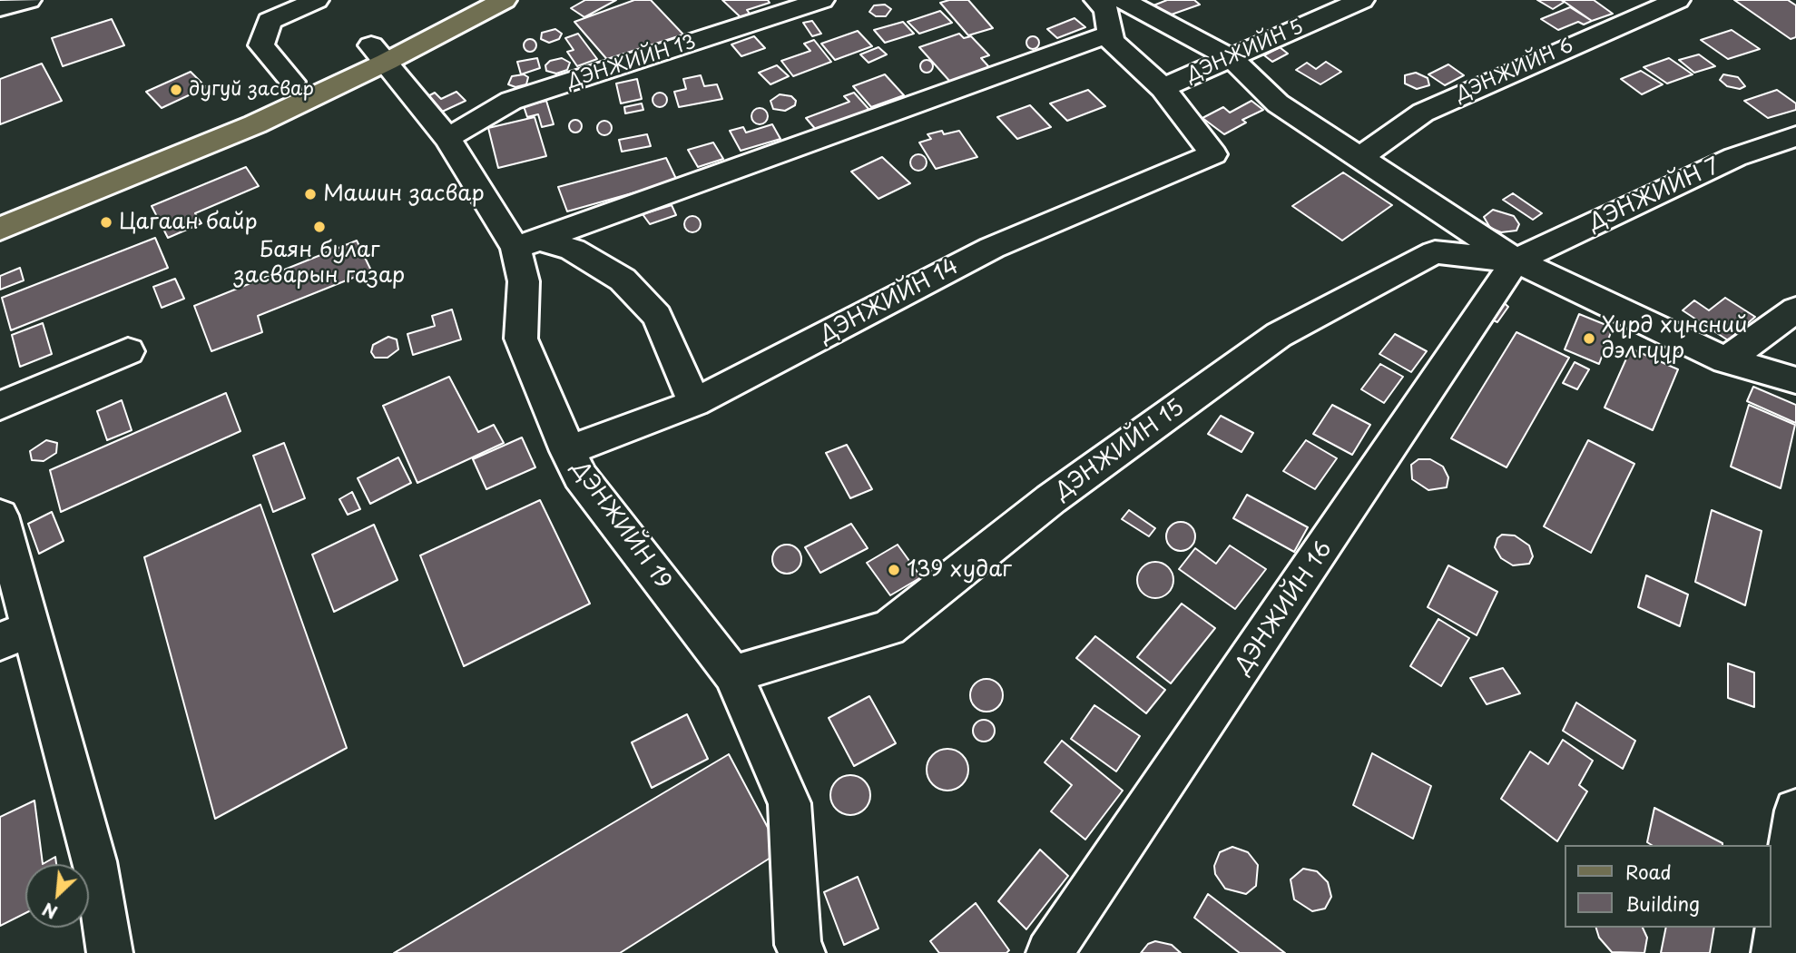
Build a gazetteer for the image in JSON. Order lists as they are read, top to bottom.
{
  "streets": {
    "street": [
      "ДЭНЖИЙН 5",
      "ДЭНЖИЙН 13",
      "ДЭНЖИЙН 6",
      "ДЭНЖИЙН 7",
      "ДЭНЖИЙН 14",
      "ДЭНЖИЙН 15",
      "ДЭНЖИЙН 19",
      "ДЭНЖИЙН 16"
    ]
  },
  "crossings": [
    ["ДЭНЖИЙН 5", "ДЭНЖИЙН 14"],
    ["ДЭНЖИЙН 13", "ДЭНЖИЙН 19"],
    ["ДЭНЖИЙН 7", "ДЭНЖИЙН 15"],
    ["ДЭНЖИЙН 7", "ДЭНЖИЙН 16"],
    ["ДЭНЖИЙН 14", "ДЭНЖИЙН 19"],
    ["ДЭНЖИЙН 15", "ДЭНЖИЙН 19"],
    ["ДЭНЖИЙН 15", "ДЭНЖИЙН 16"]
  ],
  "places": [
    "дугуй засвар",
    "Машин засвар",
    "Цагаан байр",
    "Баян булаг засварын газар",
    "Хүрд хүнсний дэлгүүр",
    "139 худаг"
  ],
  "legend": ["Road", "Building"],
  "north": "bottom left"
}
